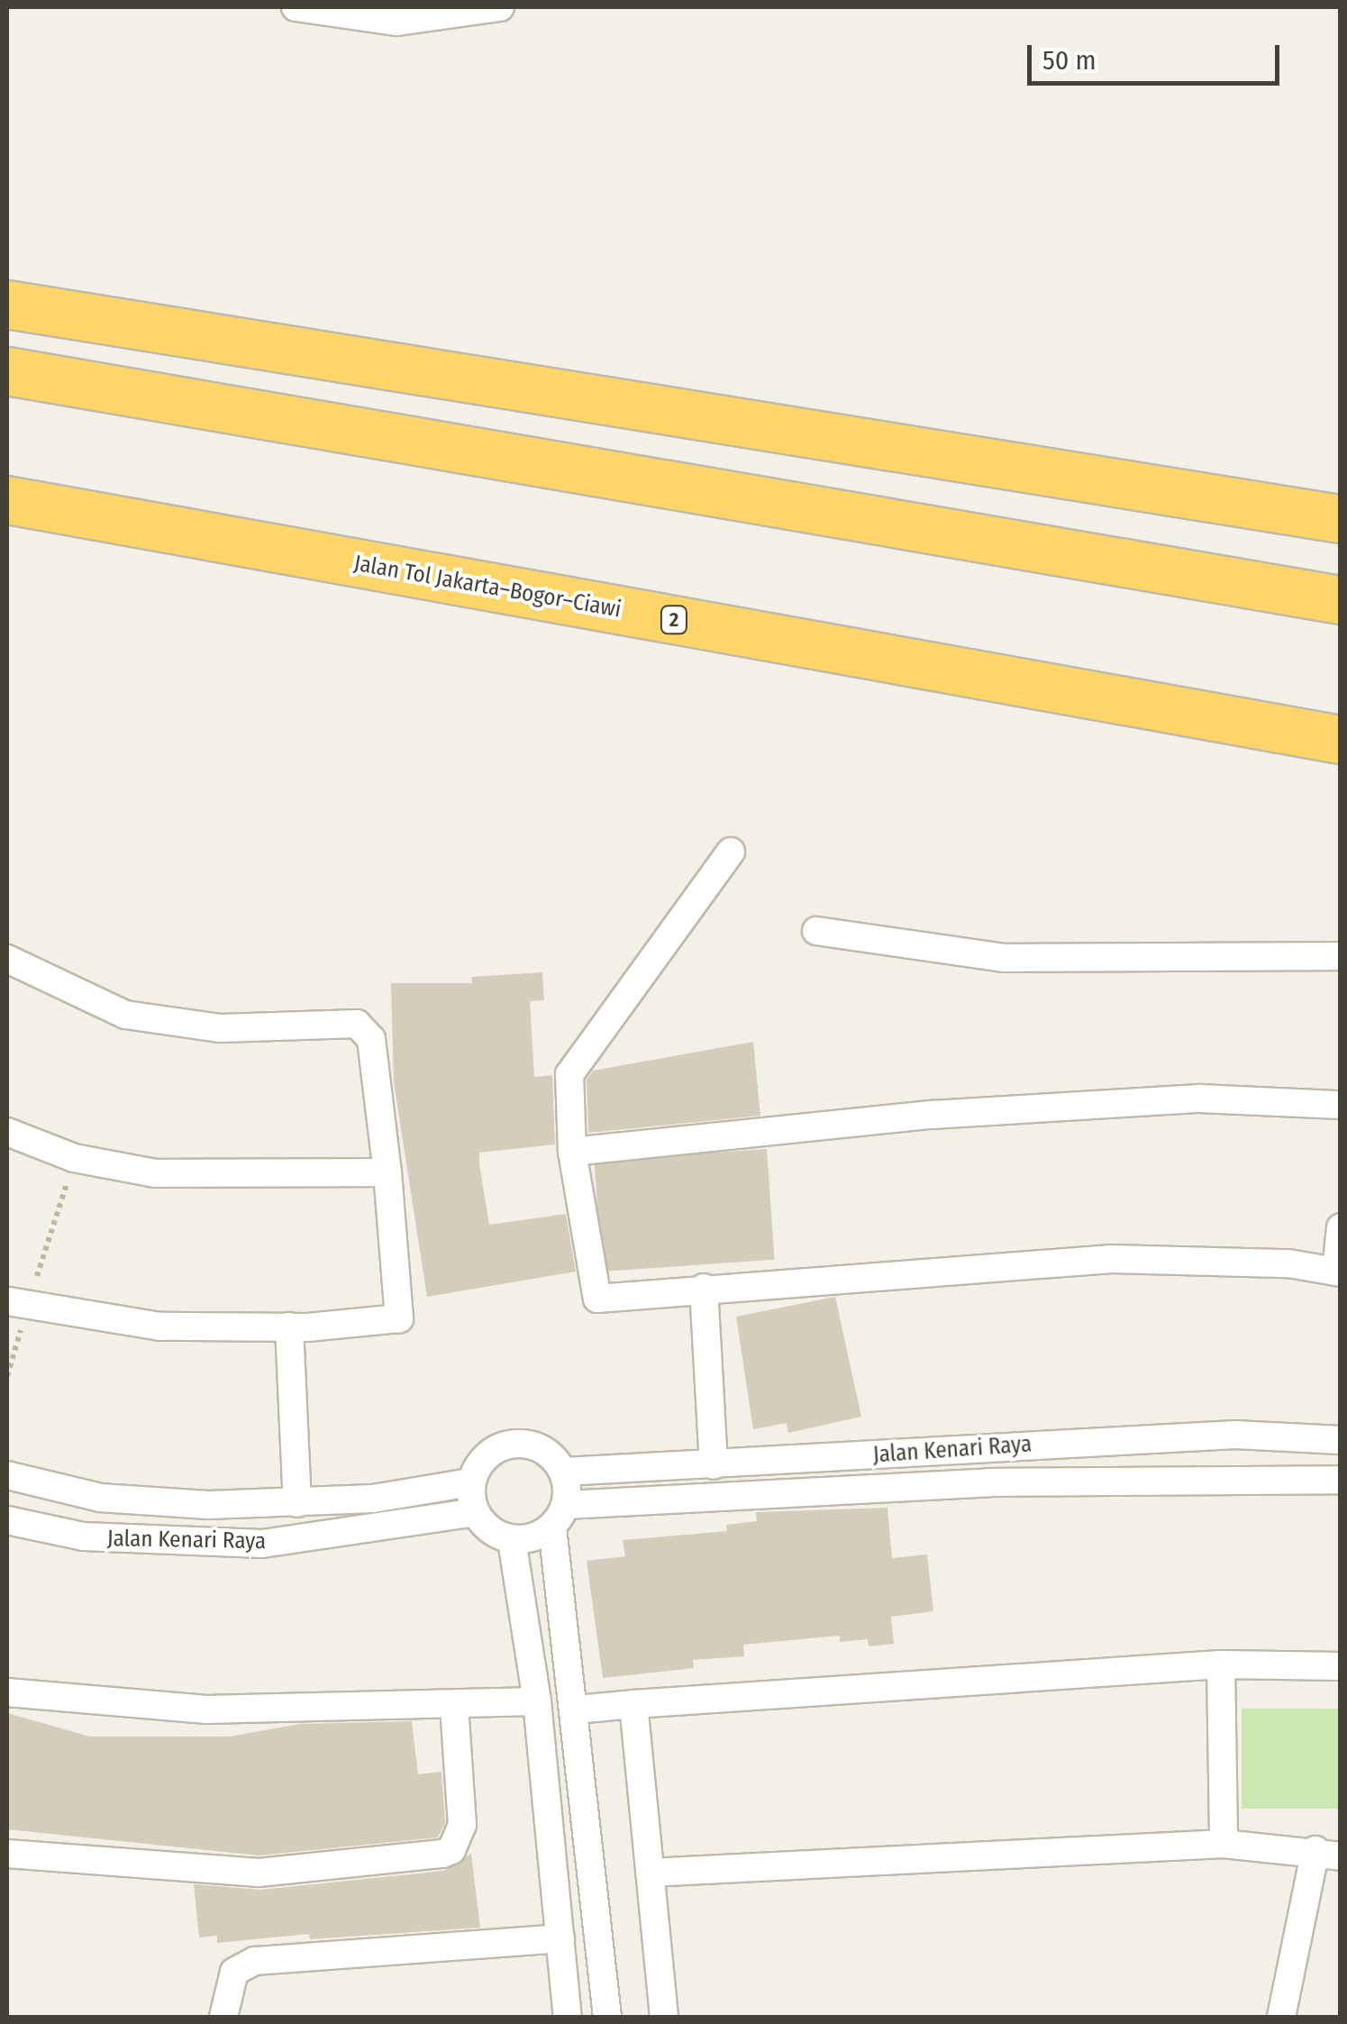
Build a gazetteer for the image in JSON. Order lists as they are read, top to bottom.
{
  "streets": {
    "highway": ["Jalan Tol Jakarta–Bogor–Ciawi", "2"],
    "street": ["Jalan Kenari Raya"]
  },
  "scale_bar": "50 m"
}
